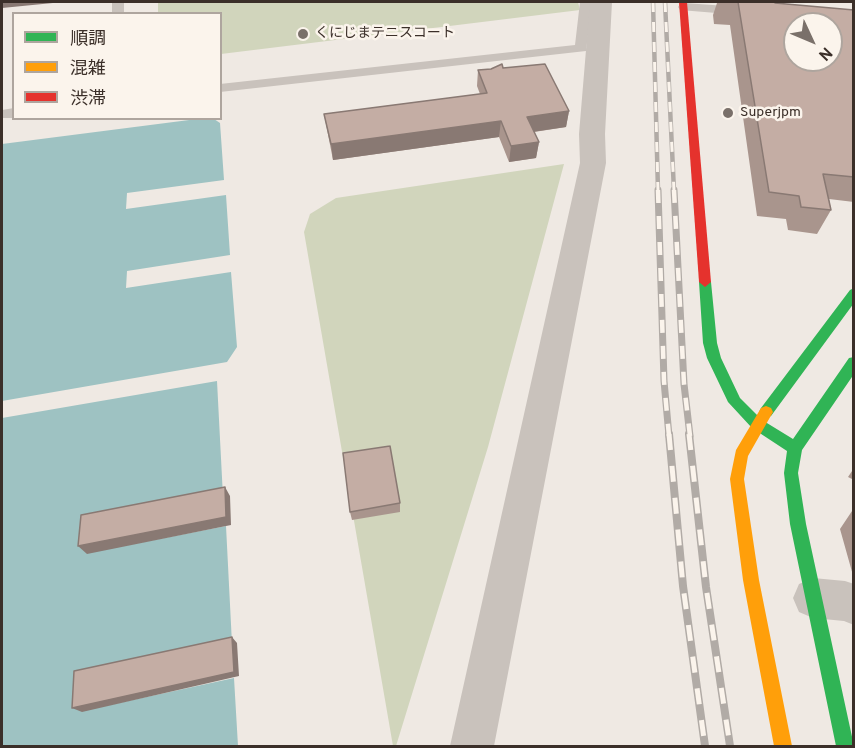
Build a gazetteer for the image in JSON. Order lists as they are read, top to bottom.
{
  "places": ["くにじまテニスコート", "Superjpm"],
  "legend": ["順調", "混雑", "渋滞"],
  "north": "bottom right"
}
